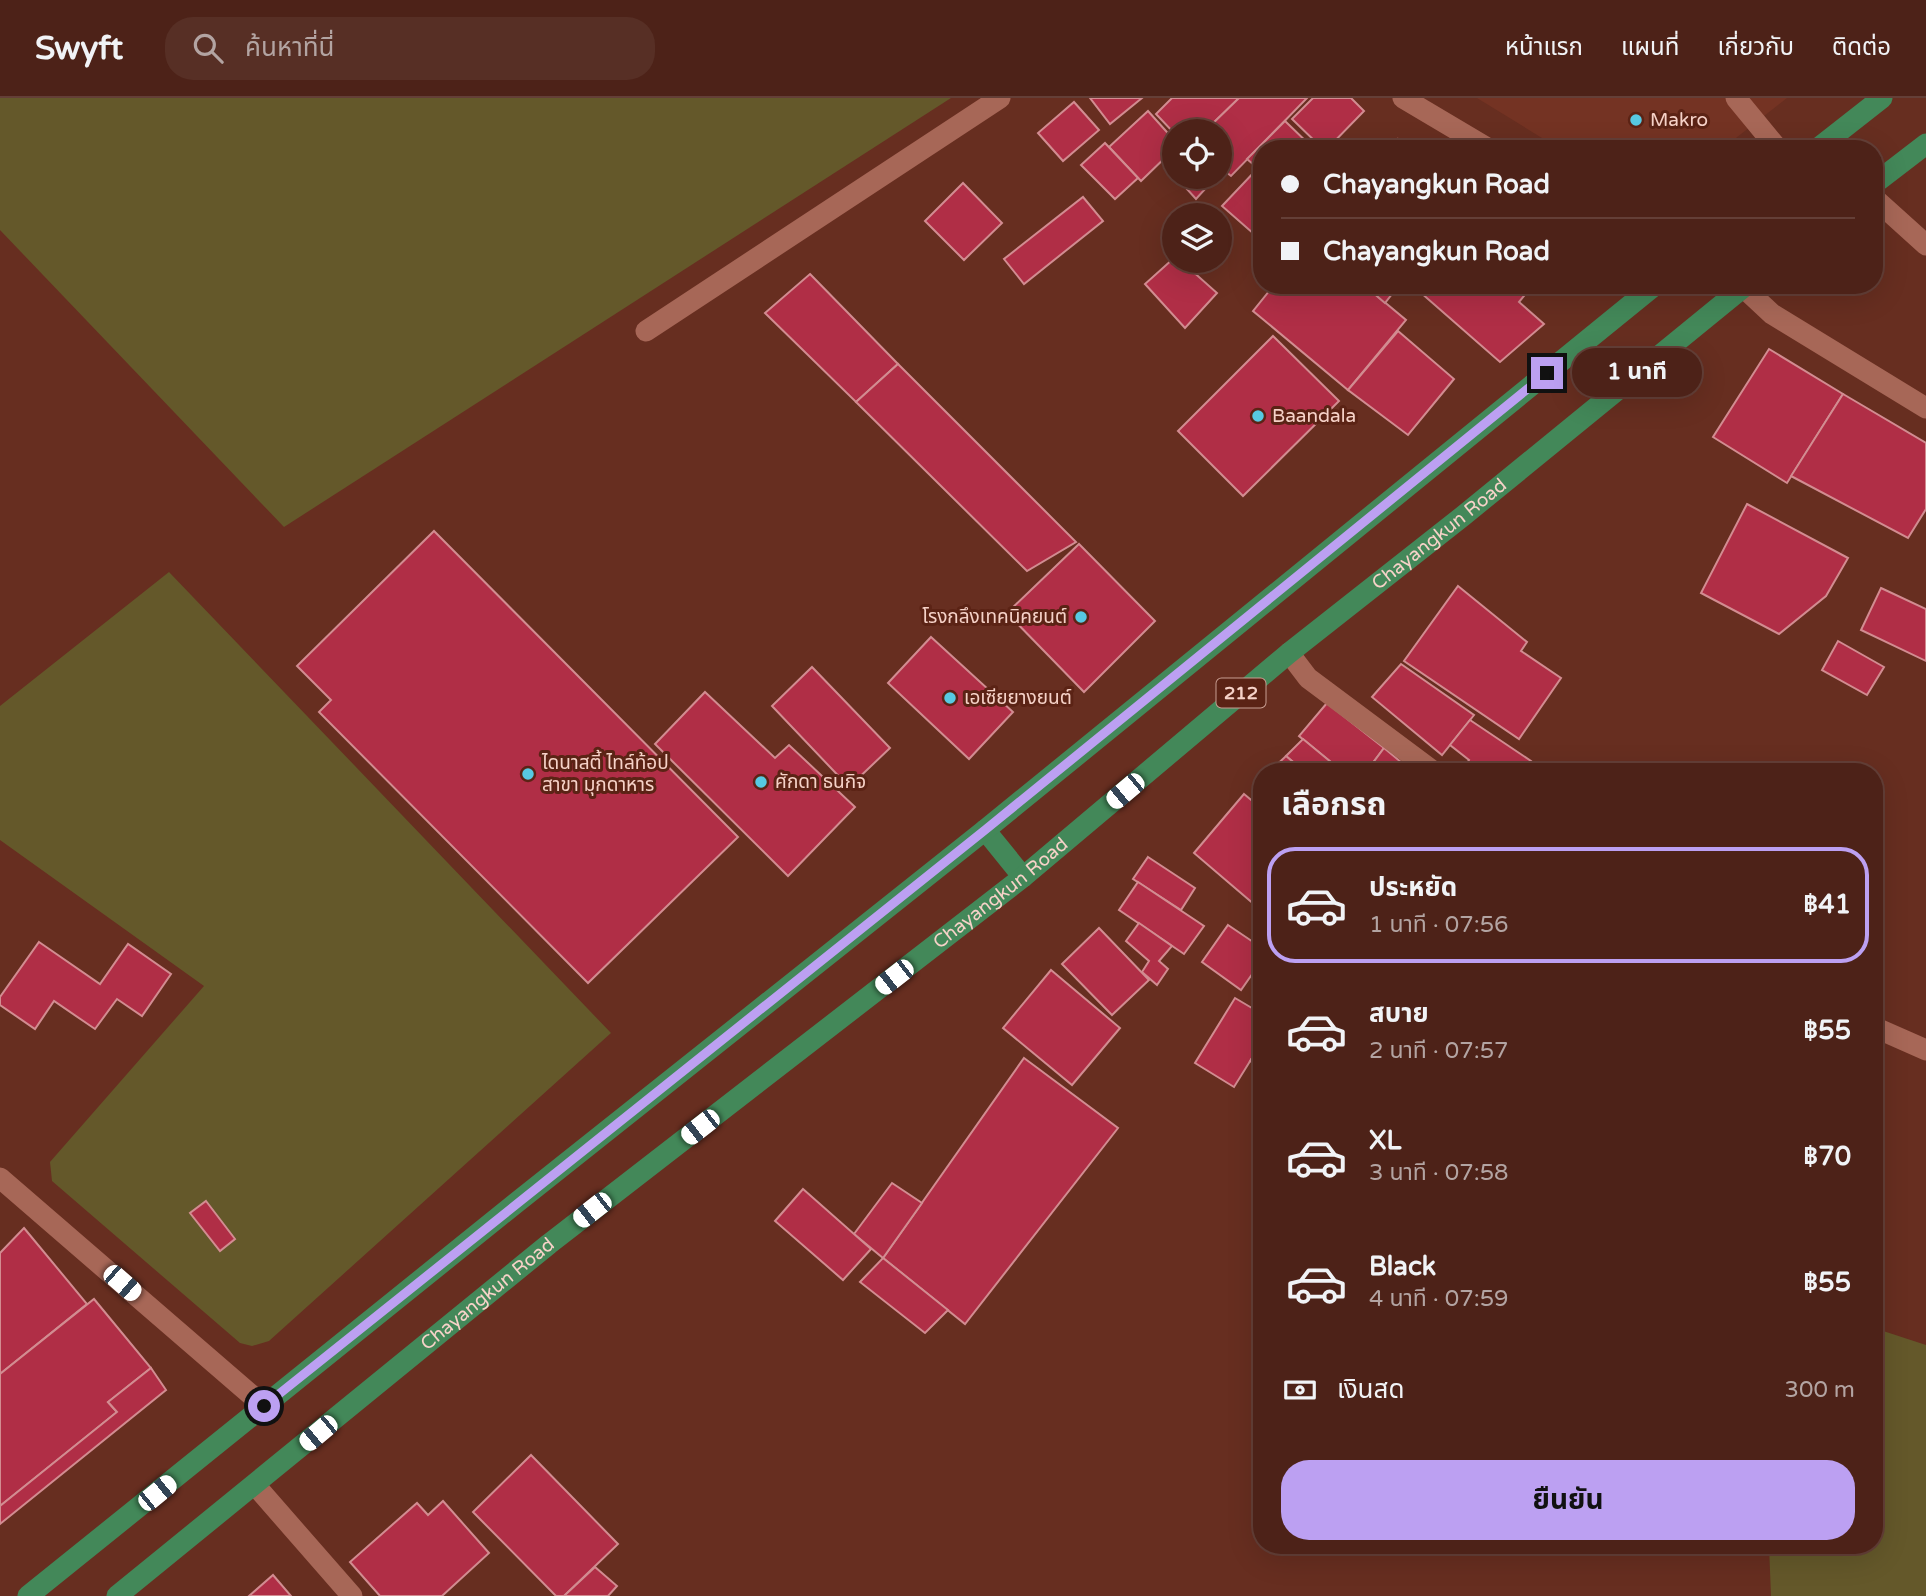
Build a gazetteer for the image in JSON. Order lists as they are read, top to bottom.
{
  "streets": {
    "main road": ["Chayangkun Road", "212"]
  },
  "places": [
    "Makro",
    "Baandala",
    "โรงกลึงเทคนิคยนต์",
    "เอเซียยางยนต์",
    "ไดนาสตี้ ไทล์ท้อป สาขา มุกดาหาร",
    "ศักดา ธนกิจ"
  ],
  "page": {
    "header": "Swyft",
    "search": "ค้นหาที่นี่",
    "nav": [
      "หน้าแรก",
      "แผนที่",
      "เกี่ยวกับ",
      "ติดต่อ"
    ],
    "banner": ["Chayangkun Road", "Chayangkun Road"],
    "bubble": "1 นาที",
    "heading": "เลือกรถ",
    "list": [
      {
        "name": "ประหยัด",
        "note": "1 นาที · 07:56",
        "value": "฿41"
      },
      {
        "name": "สบาย",
        "note": "2 นาที · 07:57",
        "value": "฿55"
      },
      {
        "name": "XL",
        "note": "3 นาที · 07:58",
        "value": "฿70"
      },
      {
        "name": "Black",
        "note": "4 นาที · 07:59",
        "value": "฿55"
      }
    ],
    "pay": ["เงินสด", "300 m"],
    "buttons": "ยืนยัน"
  }
}
